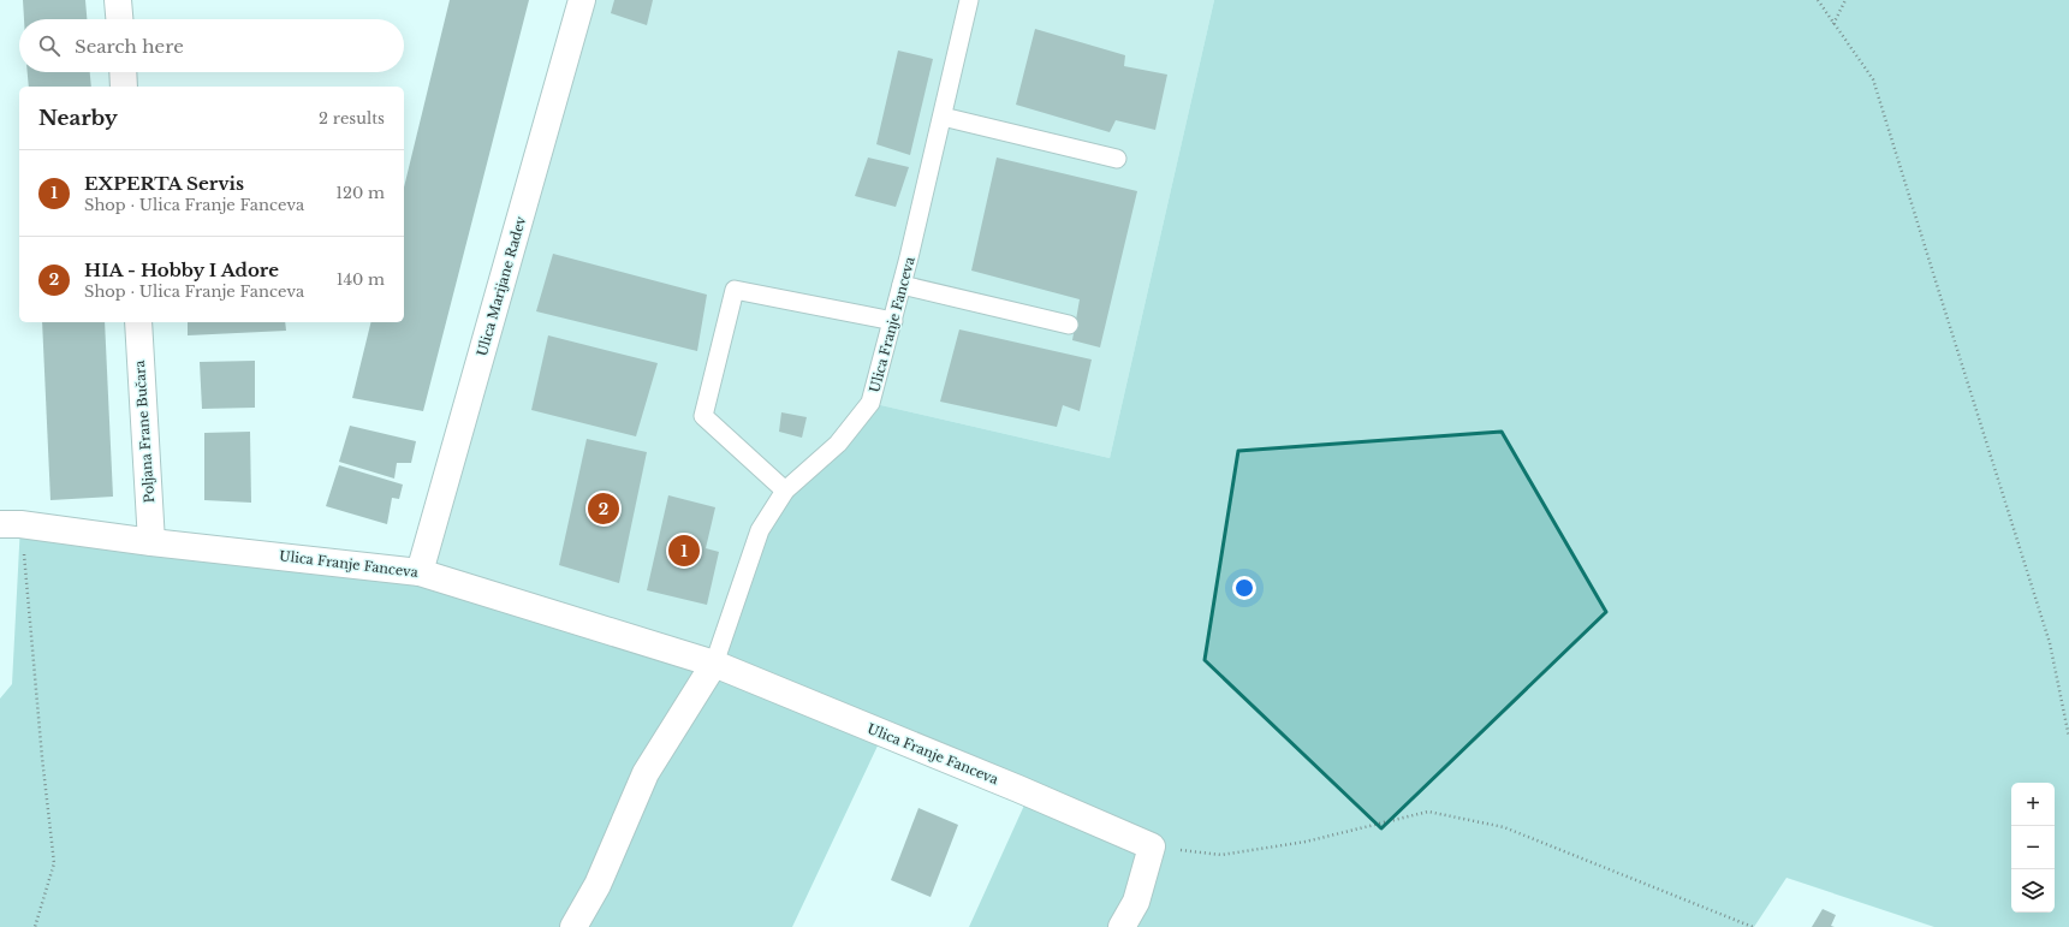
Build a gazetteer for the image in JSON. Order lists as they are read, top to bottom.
{
  "streets": {
    "street": ["Ulica Marijane Radev", "Ulica Franje Fanceva", "Poljana Frane Bučara"]
  },
  "crossings": [
    ["Ulica Marijane Radev", "Ulica Franje Fanceva"],
    ["Ulica Franje Fanceva", "Poljana Frane Bučara"]
  ],
  "page": {
    "search": "Search here",
    "heading": ["Nearby", "2 results"],
    "list": [
      {
        "mark": "1",
        "name": "EXPERTA Servis",
        "note": "Shop · Ulica Franje Fanceva",
        "value": "120 m"
      },
      {
        "mark": "2",
        "name": "HIA - Hobby I Adore",
        "note": "Shop · Ulica Franje Fanceva",
        "value": "140 m"
      }
    ],
    "pins": ["2", "1"],
    "map_buttons": ["+", "−"]
  }
}
